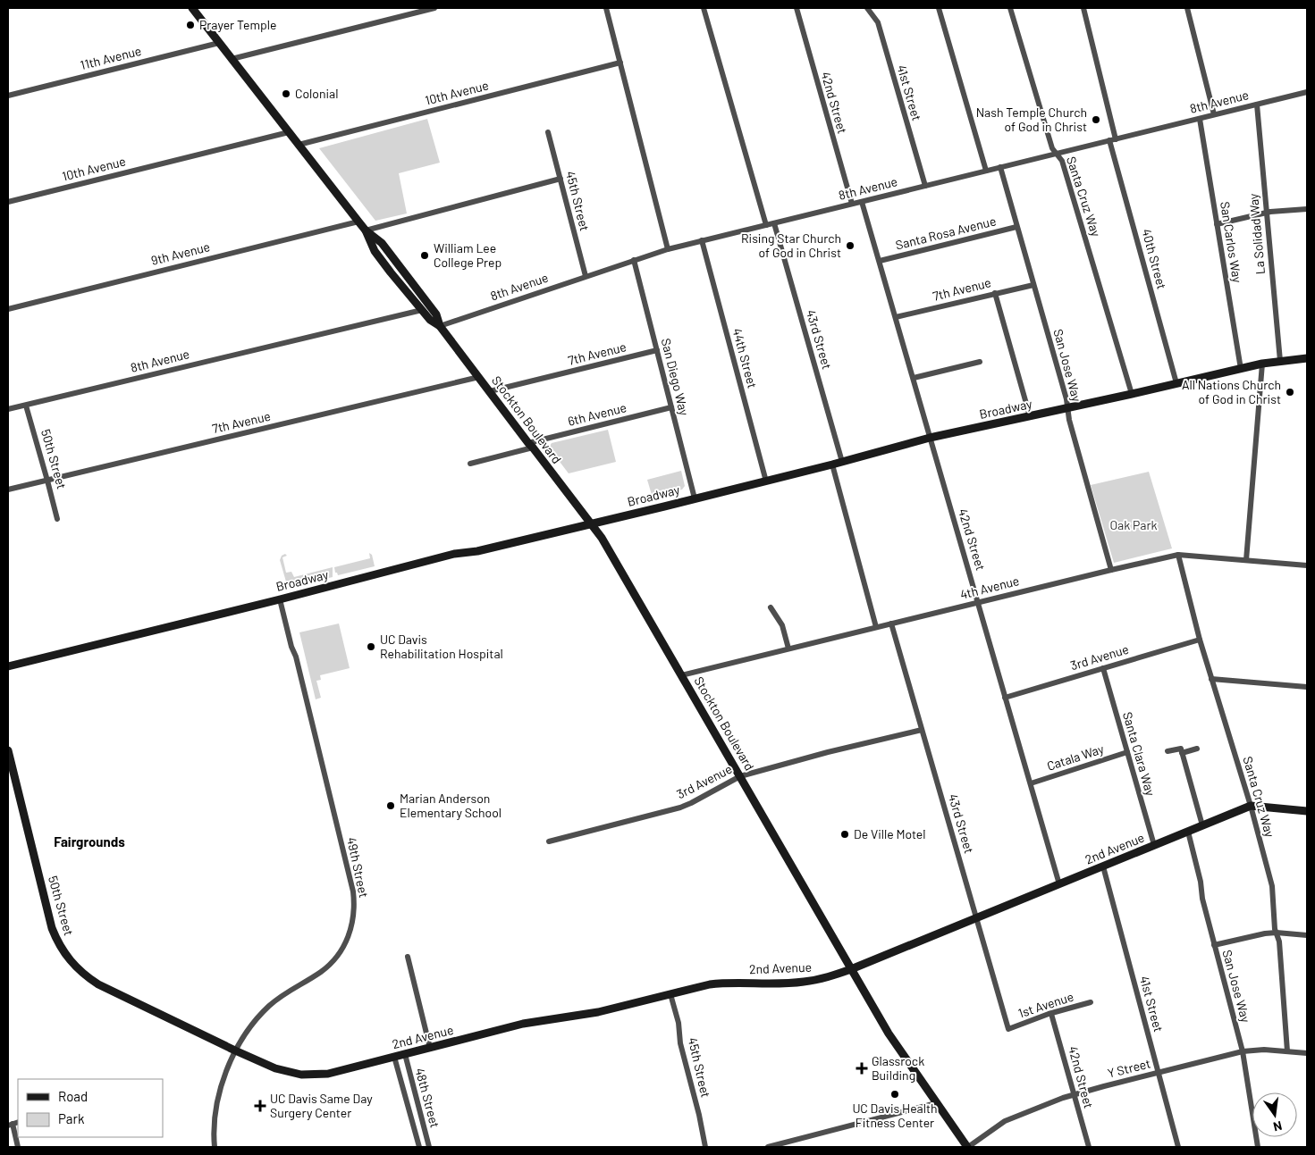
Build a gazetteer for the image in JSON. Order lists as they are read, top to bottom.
{
  "streets": {
    "main road": [
      "Broadway",
      "Stockton Boulevard",
      "50th Street",
      "2nd Avenue"
    ],
    "street": [
      "11th Avenue",
      "10th Avenue",
      "41st Street",
      "8th Avenue",
      "42nd Street",
      "Santa Cruz Way",
      "45th Street",
      "Santa Rosa Avenue",
      "La Solidad Way",
      "San Carlos Way",
      "9th Avenue",
      "40th Street",
      "7th Avenue",
      "43rd Street",
      "44th Street",
      "San Jose Way",
      "San Diego Way",
      "6th Avenue",
      "4th Avenue",
      "3rd Avenue",
      "Santa Clara Way",
      "Catala Way",
      "49th Street",
      "1st Avenue",
      "Y Street",
      "48th Street"
    ]
  },
  "crossings": [
    ["11th Avenue", "Stockton Boulevard"],
    ["10th Avenue", "Stockton Boulevard"],
    ["41st Street", "8th Avenue"],
    ["41st Street", "2nd Avenue"],
    ["41st Street", "Y Street"],
    ["8th Avenue", "42nd Street"],
    ["8th Avenue", "Santa Cruz Way"],
    ["8th Avenue", "45th Street"],
    ["8th Avenue", "La Solidad Way"],
    ["8th Avenue", "San Carlos Way"],
    ["8th Avenue", "40th Street"],
    ["8th Avenue", "43rd Street"],
    ["8th Avenue", "44th Street"],
    ["8th Avenue", "San Jose Way"],
    ["8th Avenue", "San Diego Way"],
    ["8th Avenue", "Stockton Boulevard"],
    ["8th Avenue", "50th Street"],
    ["42nd Street", "Santa Rosa Avenue"],
    ["42nd Street", "7th Avenue"],
    ["42nd Street", "Broadway"],
    ["42nd Street", "4th Avenue"],
    ["42nd Street", "3rd Avenue"],
    ["42nd Street", "Catala Way"],
    ["42nd Street", "2nd Avenue"],
    ["42nd Street", "1st Avenue"],
    ["42nd Street", "Y Street"],
    ["Santa Cruz Way", "Broadway"],
    ["Santa Cruz Way", "4th Avenue"],
    ["Santa Cruz Way", "3rd Avenue"],
    ["Santa Cruz Way", "2nd Avenue"],
    ["Santa Cruz Way", "Y Street"],
    ["45th Street", "2nd Avenue"],
    ["Santa Rosa Avenue", "San Jose Way"],
    ["La Solidad Way", "Broadway"],
    ["San Carlos Way", "Broadway"],
    ["9th Avenue", "Stockton Boulevard"],
    ["40th Street", "Broadway"],
    ["7th Avenue", "San Jose Way"],
    ["7th Avenue", "San Diego Way"],
    ["7th Avenue", "Stockton Boulevard"],
    ["7th Avenue", "50th Street"],
    ["43rd Street", "Broadway"],
    ["43rd Street", "4th Avenue"],
    ["43rd Street", "3rd Avenue"],
    ["43rd Street", "2nd Avenue"],
    ["43rd Street", "1st Avenue"],
    ["44th Street", "Broadway"],
    ["San Jose Way", "Broadway"],
    ["San Jose Way", "4th Avenue"],
    ["San Jose Way", "2nd Avenue"],
    ["San Jose Way", "Y Street"],
    ["San Diego Way", "Broadway"],
    ["San Diego Way", "6th Avenue"],
    ["Broadway", "Stockton Boulevard"],
    ["Broadway", "49th Street"],
    ["6th Avenue", "Stockton Boulevard"],
    ["Stockton Boulevard", "4th Avenue"],
    ["Stockton Boulevard", "3rd Avenue"],
    ["Stockton Boulevard", "2nd Avenue"],
    ["Stockton Boulevard", "Y Street"],
    ["50th Street", "2nd Avenue"],
    ["50th Street", "49th Street"],
    ["3rd Avenue", "Santa Clara Way"],
    ["Santa Clara Way", "Catala Way"],
    ["Santa Clara Way", "2nd Avenue"],
    ["2nd Avenue", "49th Street"],
    ["2nd Avenue", "48th Street"]
  ],
  "districts": ["Fairgrounds"],
  "parks": ["Oak Park"],
  "places": {
    "other": [
      "Prayer Temple",
      "Colonial",
      "Nash Temple Church of God in Christ",
      "Rising Star Church of God in Christ",
      "William Lee College Prep",
      "All Nations Church of God in Christ",
      "UC Davis Rehabilitation Hospital",
      "Marian Anderson Elementary School",
      "De Ville Motel",
      "UC Davis Health Fitness Center"
    ],
    "health": ["Glassrock Building", "UC Davis Same Day Surgery Center"]
  },
  "legend": ["Road", "Park"],
  "north": "bottom"
}
